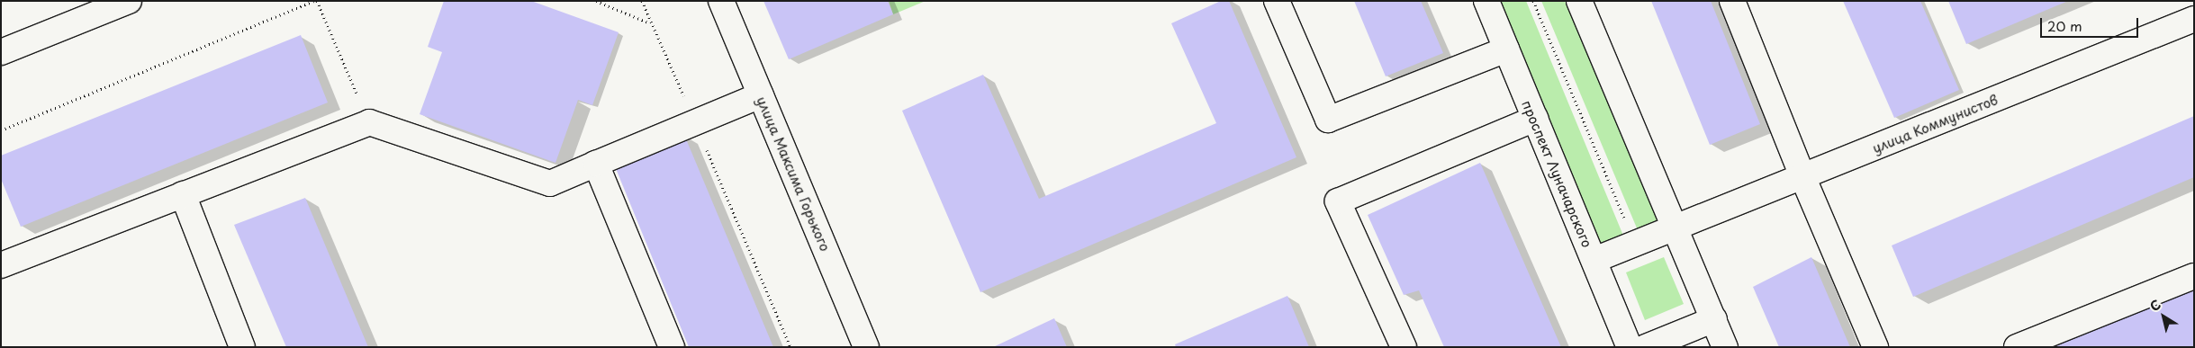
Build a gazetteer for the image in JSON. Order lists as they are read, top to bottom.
{
  "streets": {
    "street": ["улица Коммунистов", "улица Максима Горького", "проспект Луначарского"]
  },
  "crossings": [
    ["улица Коммунистов", "проспект Луначарского"]
  ],
  "scale_bar": "20 m",
  "north": "top left"
}
